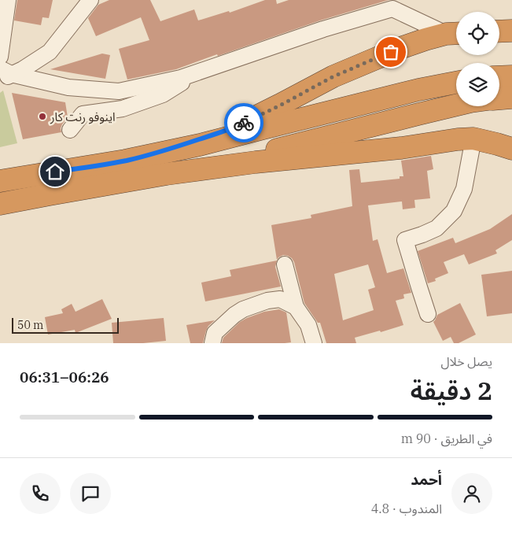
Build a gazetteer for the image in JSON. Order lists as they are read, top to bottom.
{
  "places": ["اينوفو رنت كار"],
  "scale_bar": "50 m",
  "page": {
    "scale": "50 m",
    "heading": ["2 دقيقة", "يصل خلال", "06:26–06:31"],
    "panel": ["أحمد", "المندوب · 4.8"],
    "bar": "في الطريق · 90 m"
  }
}
